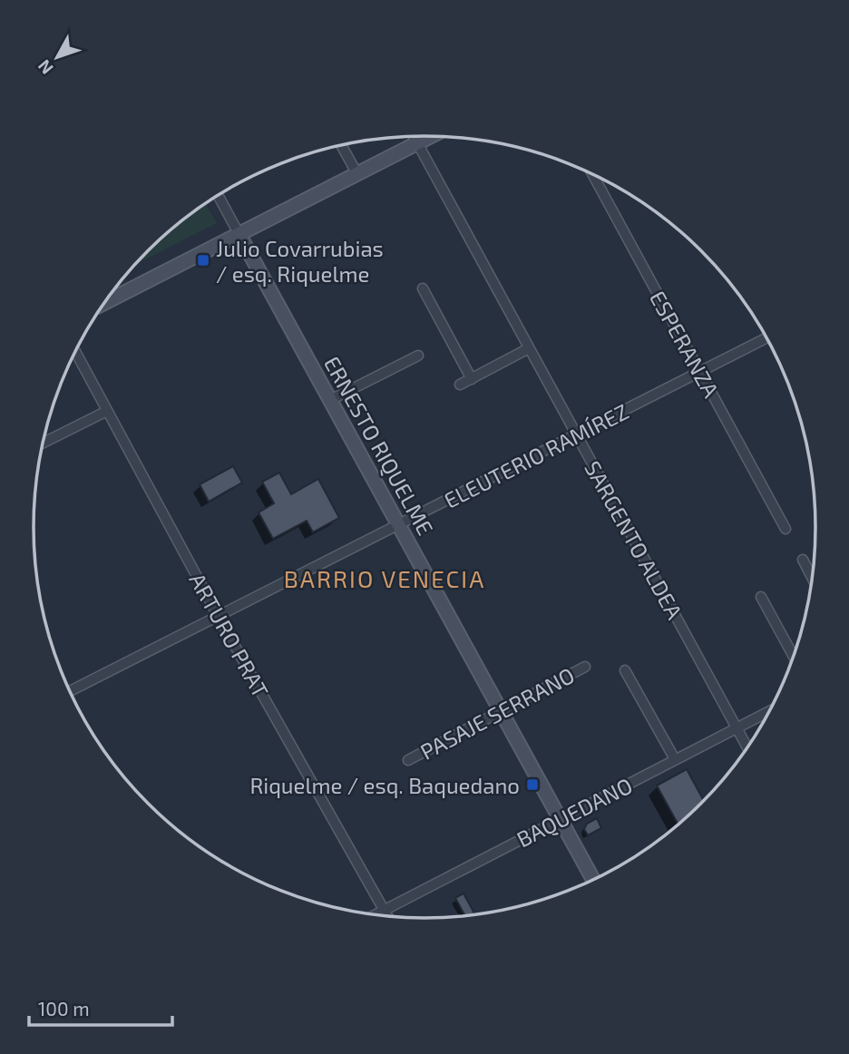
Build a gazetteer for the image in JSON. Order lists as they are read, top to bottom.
{
  "streets": {
    "street": [
      "ESPERANZA",
      "ERNESTO RIQUELME",
      "ELEUTERIO RAMÍREZ",
      "SARGENTO ALDEA",
      "ARTURO PRAT",
      "PASAJE SERRANO",
      "BAQUEDANO"
    ]
  },
  "crossings": [
    ["ESPERANZA", "ELEUTERIO RAMÍREZ"],
    ["ERNESTO RIQUELME", "ELEUTERIO RAMÍREZ"],
    ["ERNESTO RIQUELME", "PASAJE SERRANO"],
    ["ERNESTO RIQUELME", "BAQUEDANO"],
    ["ELEUTERIO RAMÍREZ", "SARGENTO ALDEA"],
    ["ELEUTERIO RAMÍREZ", "ARTURO PRAT"],
    ["SARGENTO ALDEA", "BAQUEDANO"],
    ["ARTURO PRAT", "BAQUEDANO"]
  ],
  "districts": ["BARRIO VENECIA"],
  "places": {
    "transit": ["Julio Covarrubias / esq. Riquelme", "Riquelme / esq. Baquedano"]
  },
  "scale_bar": "100 m",
  "north": "bottom left"
}
